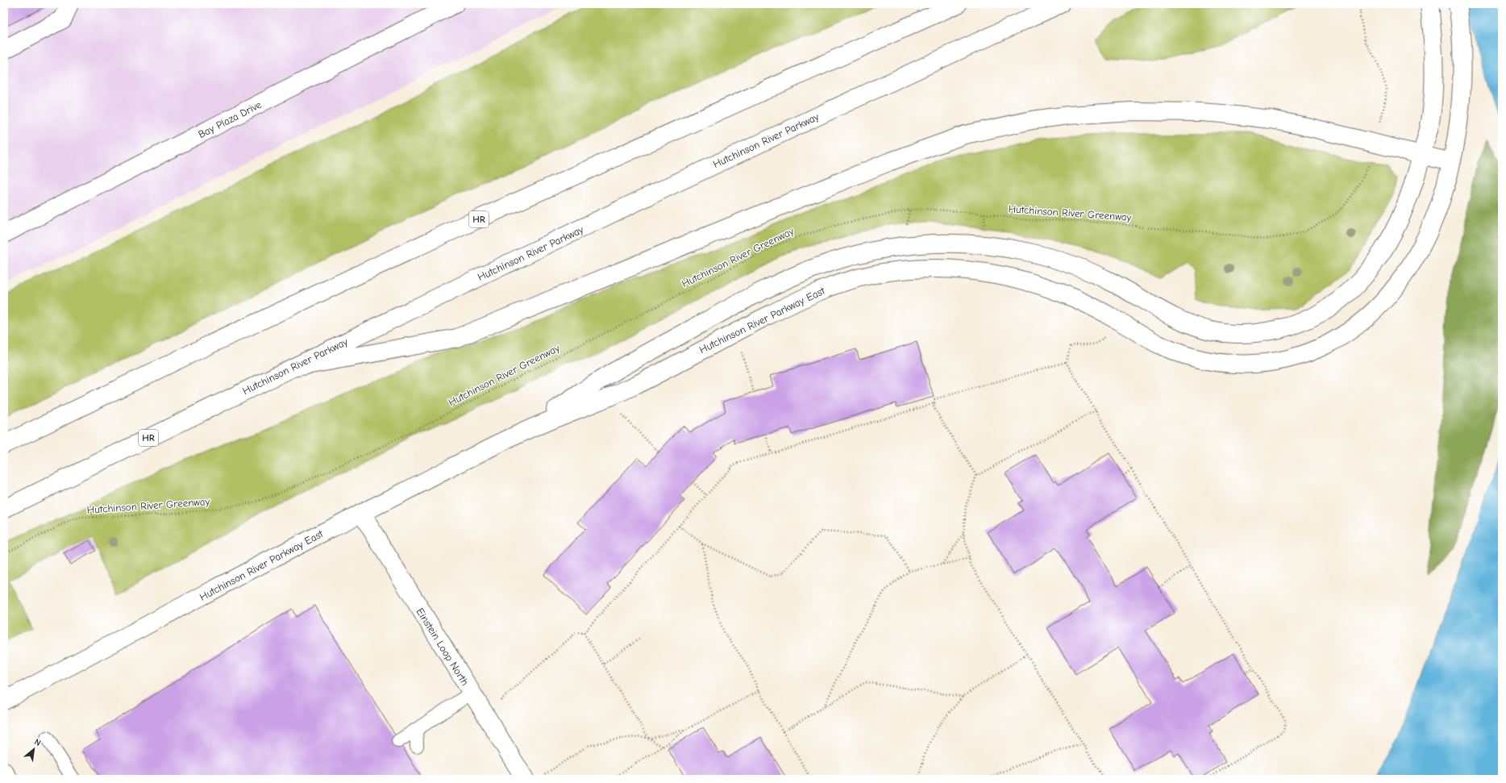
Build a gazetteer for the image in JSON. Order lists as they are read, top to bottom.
{
  "streets": {
    "main road": [
      "Bay Plaza Drive",
      "Hutchinson River Parkway",
      "HR",
      "Hutchinson River Parkway East",
      "Einstein Loop North"
    ],
    "path": ["Hutchinson River Greenway"]
  },
  "crossings": [
    ["Hutchinson River Parkway East", "Einstein Loop North"]
  ],
  "north": "top right"
}
